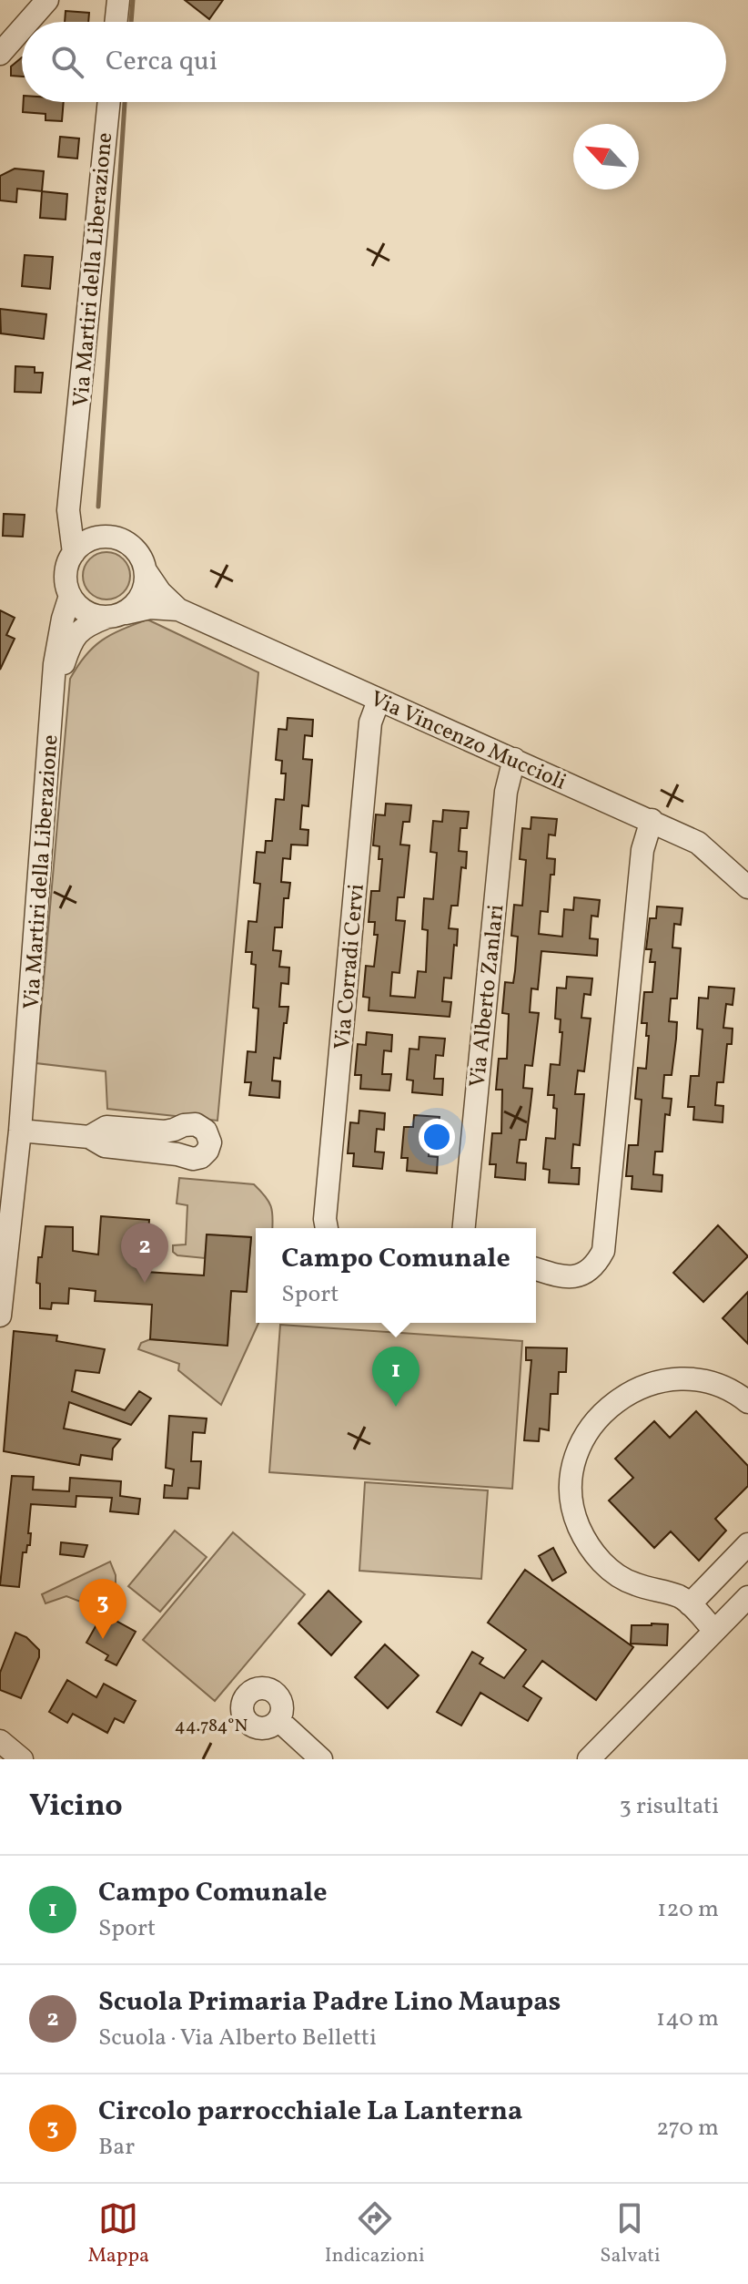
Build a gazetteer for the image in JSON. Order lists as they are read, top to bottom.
{
  "streets": {
    "street": [
      "Via Martiri della Liberazione",
      "Via Vincenzo Muccioli",
      "Via Corradi Cervi",
      "Via Alberto Zanlari"
    ]
  },
  "crossings": [
    ["Via Vincenzo Muccioli", "Via Corradi Cervi"],
    ["Via Vincenzo Muccioli", "Via Alberto Zanlari"]
  ],
  "north": "top left",
  "page": {
    "search": "Cerca qui",
    "pins": ["2", "1", "3"],
    "popup": ["Campo Comunale", "Sport"],
    "heading": ["Vicino", "3 risultati"],
    "list": [
      {
        "mark": "1",
        "name": "Campo Comunale",
        "note": "Sport",
        "value": "120 m"
      },
      {
        "mark": "2",
        "name": "Scuola Primaria Padre Lino Maupas",
        "note": "Scuola · Via Alberto Belletti",
        "value": "140 m"
      },
      {
        "mark": "3",
        "name": "Circolo parrocchiale La Lanterna",
        "note": "Bar",
        "value": "270 m"
      }
    ],
    "nav": ["Mappa", "Indicazioni", "Salvati"]
  },
  "coordinates": ["44.784°N"]
}
